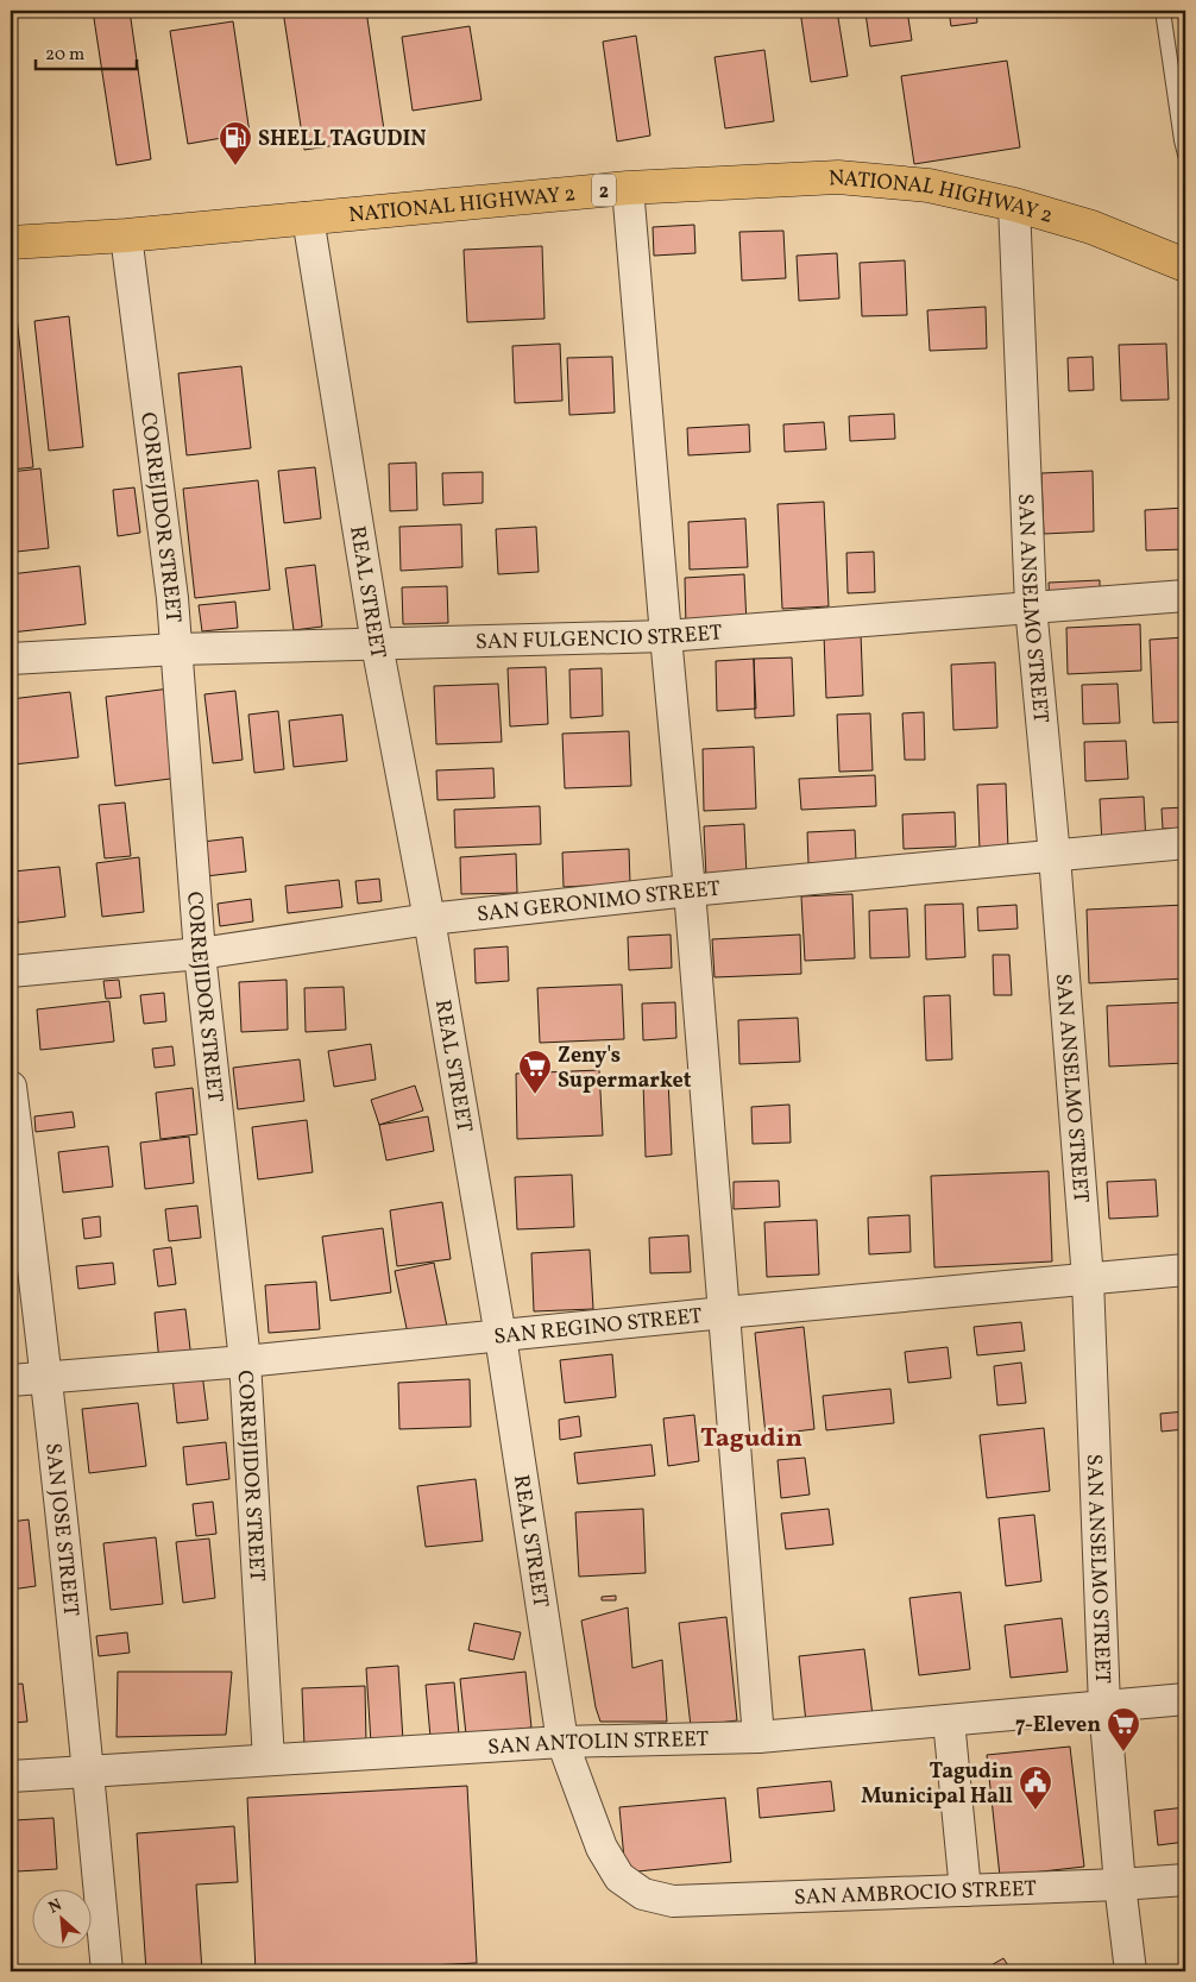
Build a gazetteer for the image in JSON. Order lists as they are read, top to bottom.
{
  "streets": {
    "highway": ["2", "NATIONAL HIGHWAY 2"],
    "street": [
      "CORREJIDOR STREET",
      "REAL STREET",
      "SAN ANSELMO STREET",
      "SAN FULGENCIO STREET",
      "SAN GERONIMO STREET",
      "SAN REGINO STREET",
      "SAN JOSE STREET",
      "SAN ANTOLIN STREET",
      "SAN AMBROCIO STREET"
    ]
  },
  "crossings": [
    ["NATIONAL HIGHWAY 2", "CORREJIDOR STREET"],
    ["NATIONAL HIGHWAY 2", "REAL STREET"],
    ["NATIONAL HIGHWAY 2", "SAN ANSELMO STREET"],
    ["CORREJIDOR STREET", "SAN FULGENCIO STREET"],
    ["CORREJIDOR STREET", "SAN GERONIMO STREET"],
    ["CORREJIDOR STREET", "SAN REGINO STREET"],
    ["CORREJIDOR STREET", "SAN ANTOLIN STREET"],
    ["REAL STREET", "SAN FULGENCIO STREET"],
    ["REAL STREET", "SAN GERONIMO STREET"],
    ["REAL STREET", "SAN REGINO STREET"],
    ["REAL STREET", "SAN ANTOLIN STREET"],
    ["REAL STREET", "SAN AMBROCIO STREET"],
    ["SAN ANSELMO STREET", "SAN FULGENCIO STREET"],
    ["SAN ANSELMO STREET", "SAN GERONIMO STREET"],
    ["SAN ANSELMO STREET", "SAN REGINO STREET"],
    ["SAN ANSELMO STREET", "SAN ANTOLIN STREET"],
    ["SAN ANSELMO STREET", "SAN AMBROCIO STREET"],
    ["SAN REGINO STREET", "SAN JOSE STREET"],
    ["SAN JOSE STREET", "SAN ANTOLIN STREET"]
  ],
  "districts": ["Tagudin"],
  "places": {
    "fuel station": ["SHELL TAGUDIN"],
    "supermarket": ["Zeny's Supermarket", "7-Eleven"],
    "public building": ["Tagudin Municipal Hall"]
  },
  "scale_bar": "20 m",
  "north": "top left"
}
